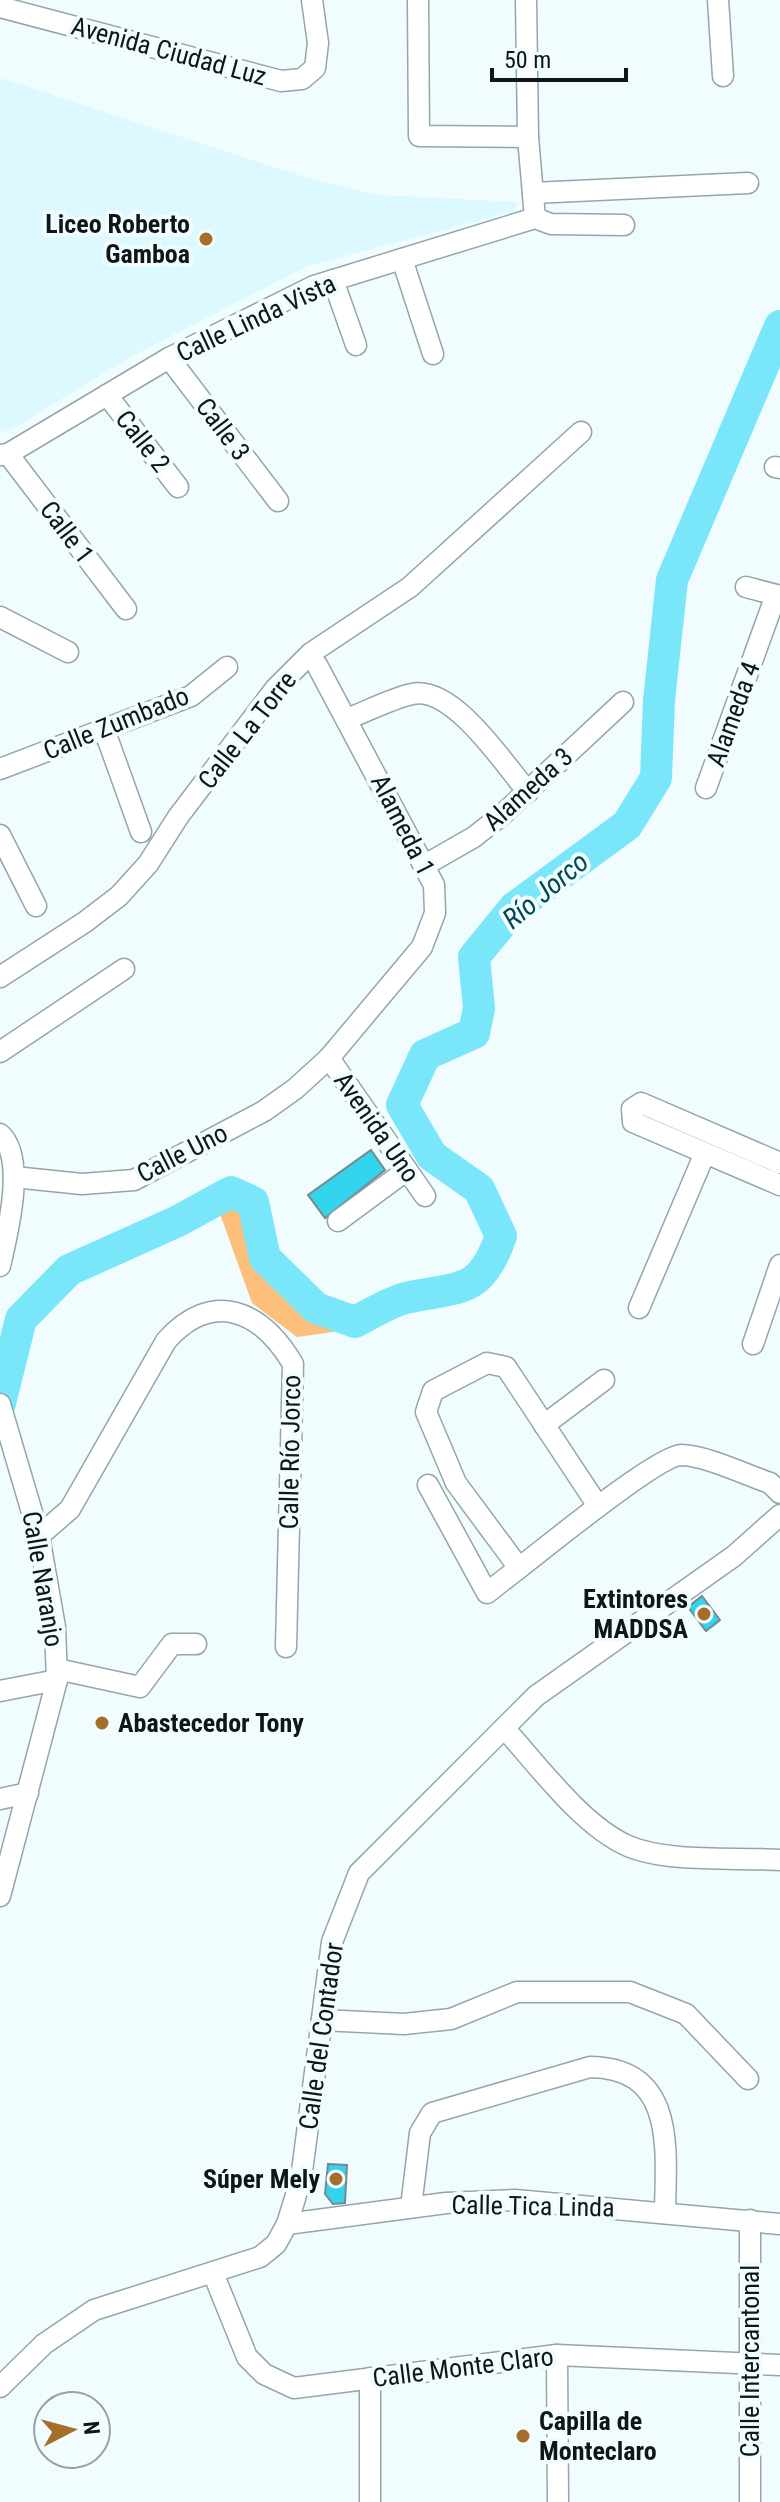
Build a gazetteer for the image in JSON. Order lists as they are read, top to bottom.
{
  "streets": {
    "street": [
      "Avenida Ciudad Luz",
      "Calle Linda Vista",
      "Calle 3",
      "Calle 2",
      "Calle 1",
      "Alameda 4",
      "Calle Zumbado",
      "Calle La Torre",
      "Alameda 3",
      "Alameda 1",
      "Avenida Uno",
      "Calle Uno",
      "Calle Río Jorco",
      "Calle Naranjo",
      "Calle del Contador",
      "Calle Tica Linda",
      "Calle Intercantonal",
      "Calle Monte Claro"
    ]
  },
  "crossings": [
    ["Calle Linda Vista", "Calle 3"],
    ["Calle Linda Vista", "Calle 2"],
    ["Calle Linda Vista", "Calle 1"],
    ["Alameda 3", "Alameda 1"],
    ["Alameda 1", "Avenida Uno"],
    ["Alameda 1", "Calle Uno"],
    ["Avenida Uno", "Calle Uno"],
    ["Calle Río Jorco", "Calle Naranjo"],
    ["Calle del Contador", "Calle Tica Linda"],
    ["Calle del Contador", "Calle Monte Claro"],
    ["Calle Tica Linda", "Calle Intercantonal"],
    ["Calle Intercantonal", "Calle Monte Claro"]
  ],
  "water": ["Río Jorco"],
  "places": [
    "Liceo Roberto Gamboa",
    "Extintores MADDSA",
    "Abastecedor Tony",
    "Súper Mely",
    "Capilla de Monteclaro"
  ],
  "scale_bar": "50 m",
  "north": "right"
}
